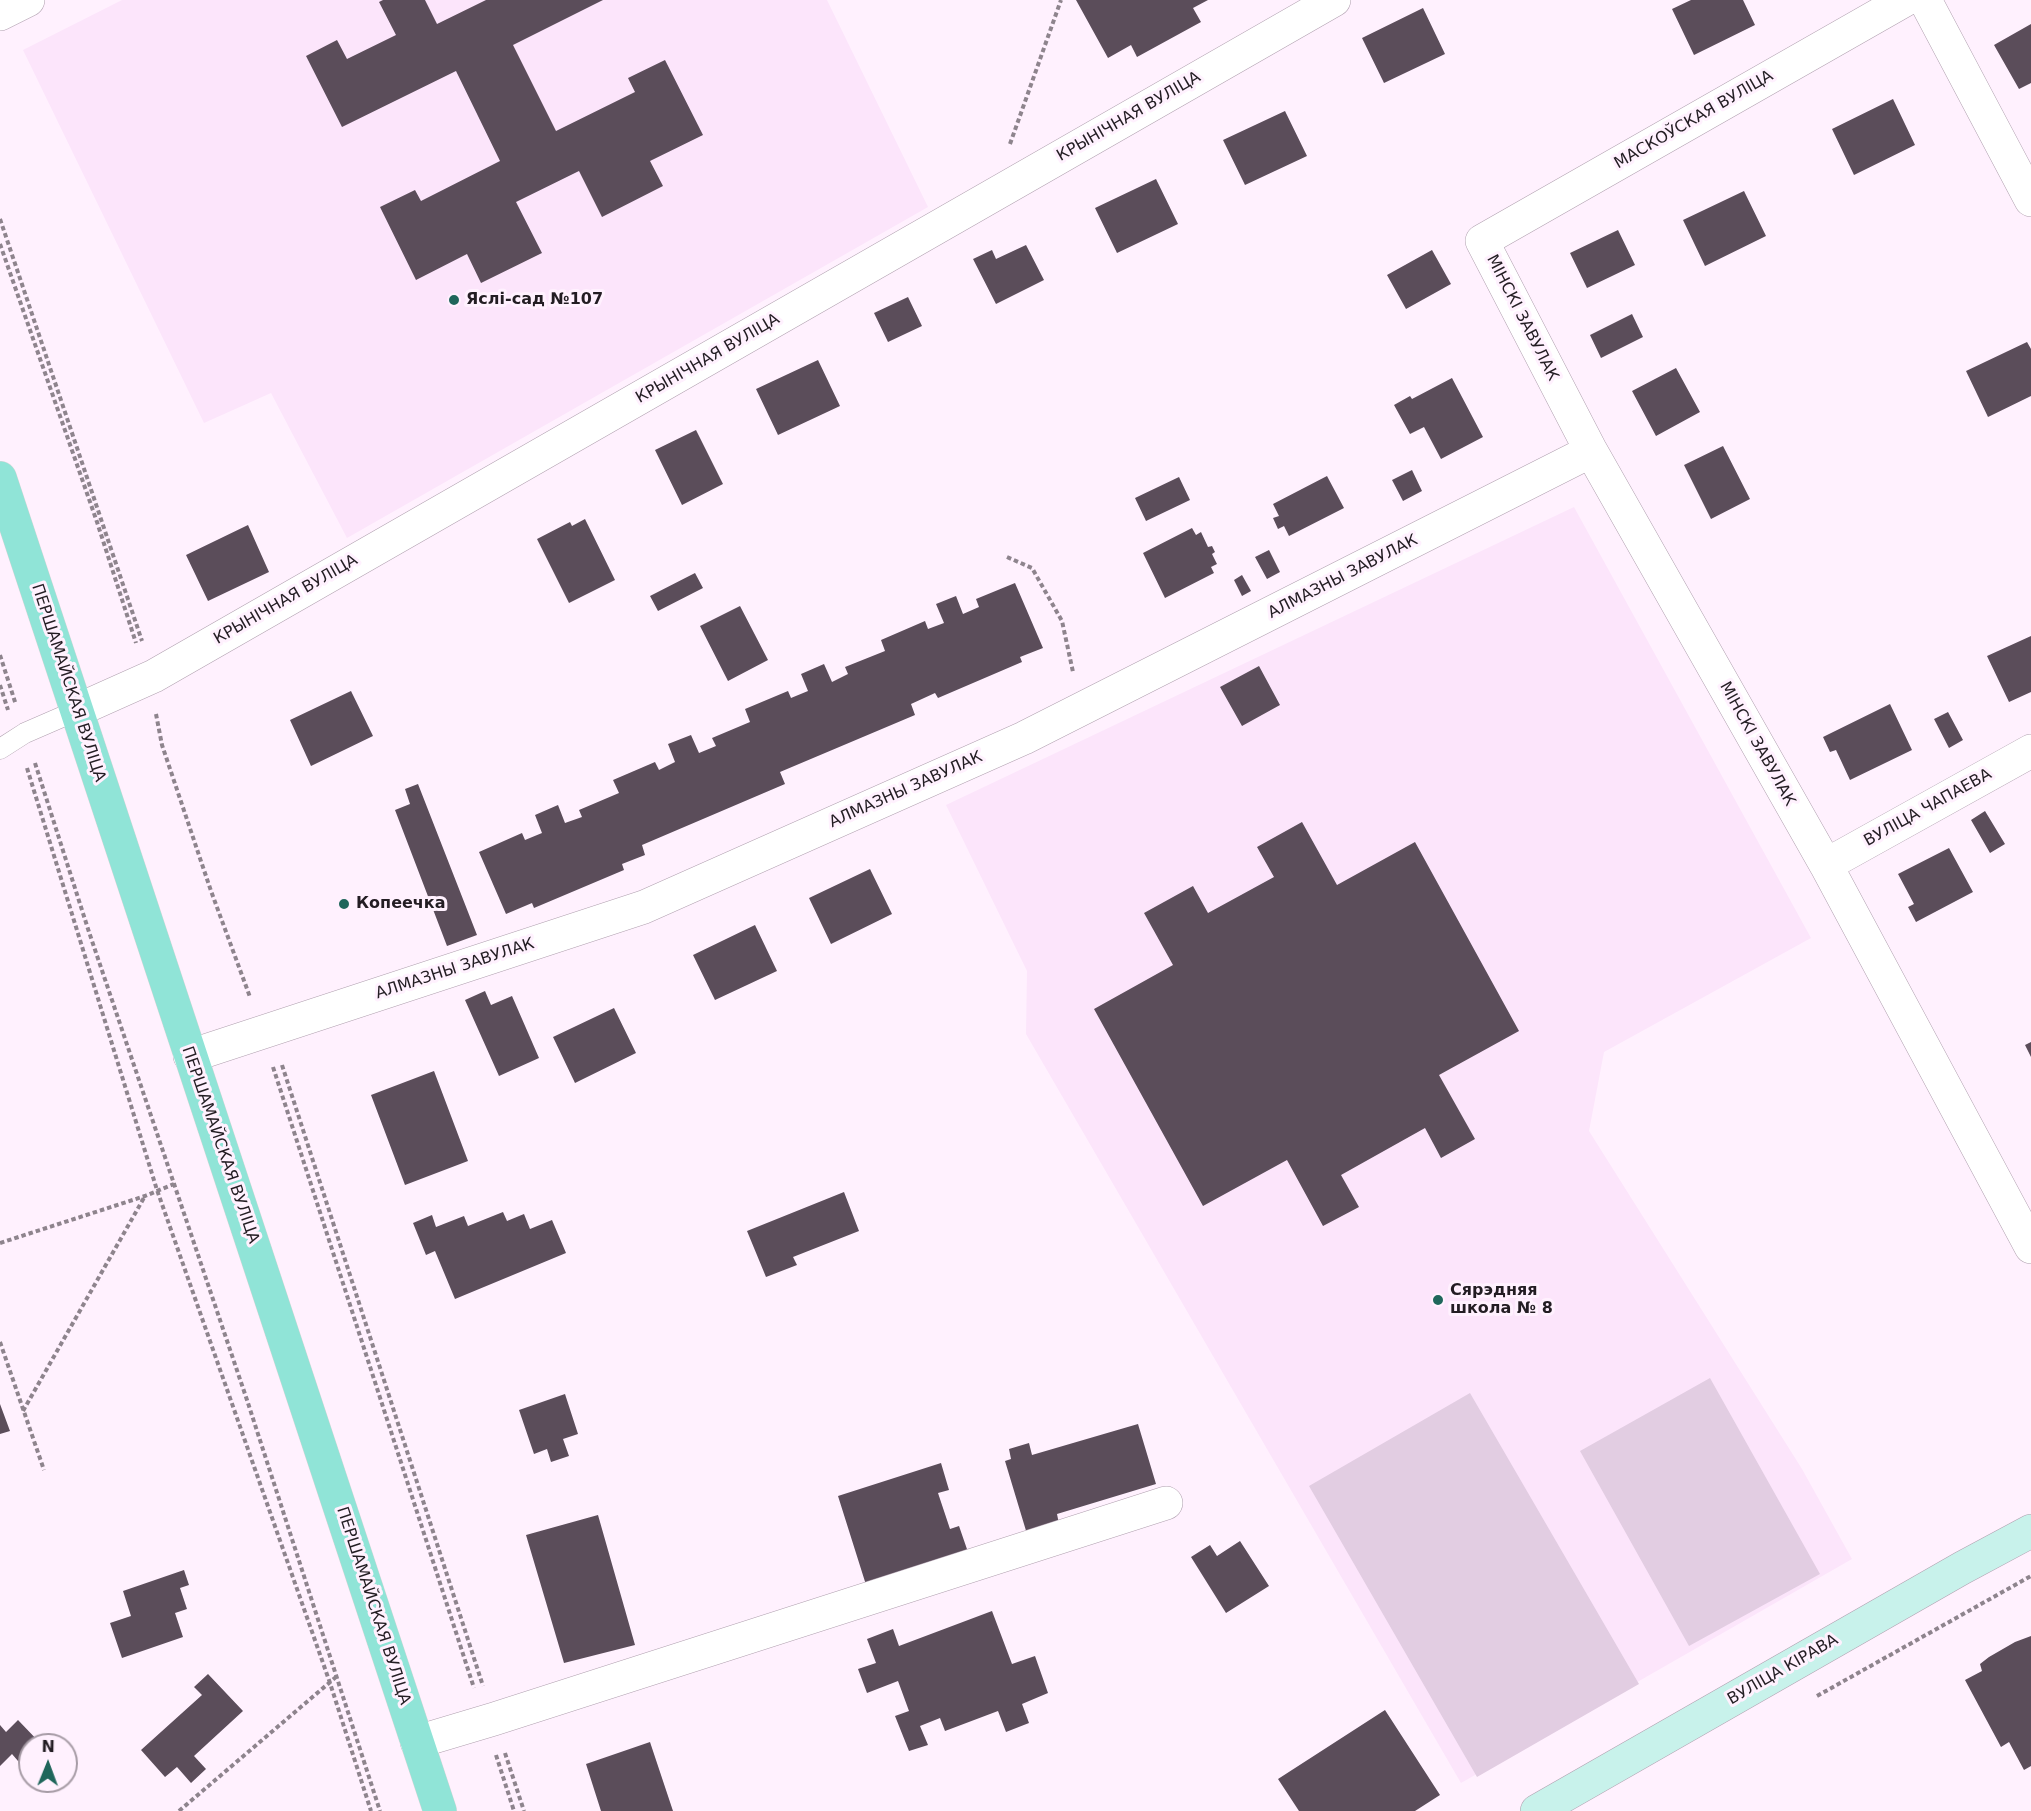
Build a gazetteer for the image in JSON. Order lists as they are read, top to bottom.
{
  "streets": {
    "main road": ["ПЕРШАМАЙСКАЯ ВУЛІЦА"],
    "street": [
      "КРЫНІЧНАЯ ВУЛІЦА",
      "МАСКОЎСКАЯ ВУЛІЦА",
      "МІНСКІ ЗАВУЛАК",
      "АЛМАЗНЫ ЗАВУЛАК",
      "ВУЛІЦА ЧАПАЕВА",
      "ВУЛІЦА КІРАВА"
    ]
  },
  "crossings": [
    ["КРЫНІЧНАЯ ВУЛІЦА", "ПЕРШАМАЙСКАЯ ВУЛІЦА"],
    ["МАСКОЎСКАЯ ВУЛІЦА", "МІНСКІ ЗАВУЛАК"],
    ["МІНСКІ ЗАВУЛАК", "АЛМАЗНЫ ЗАВУЛАК"],
    ["МІНСКІ ЗАВУЛАК", "ВУЛІЦА ЧАПАЕВА"],
    ["АЛМАЗНЫ ЗАВУЛАК", "ПЕРШАМАЙСКАЯ ВУЛІЦА"]
  ],
  "places": ["Яслі-сад №107", "Копеечка", "Сярэдняя школа № 8"],
  "north": "top"
}
